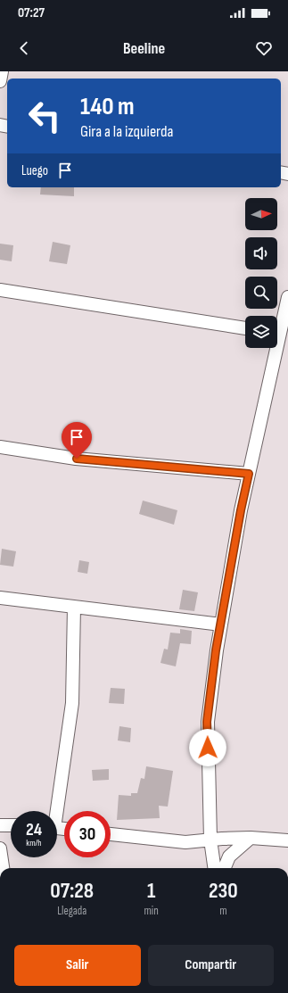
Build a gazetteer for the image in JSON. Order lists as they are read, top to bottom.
{
  "north": "right",
  "page": {
    "status": "07:27",
    "header": "Beeline",
    "turn": ["140 m", "Gira a la izquierda"],
    "then": "Luego",
    "speed": "24 km/h",
    "limit": "30",
    "eta": [
      "07:28",
      "Llegada",
      "1",
      "min",
      "230",
      "m"
    ],
    "buttons": ["Salir", "Compartir"]
  }
}
